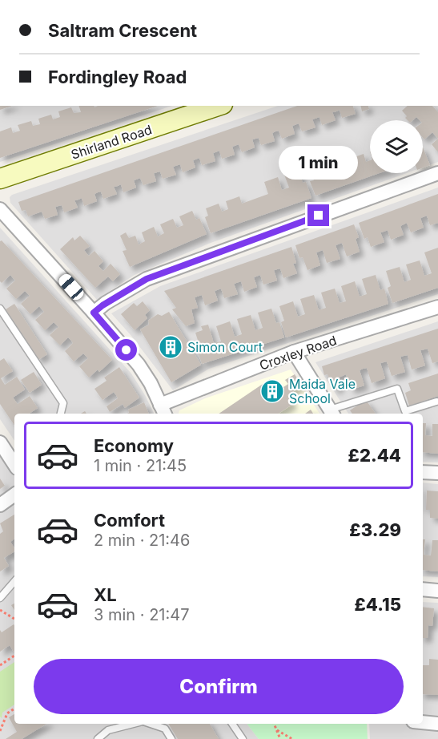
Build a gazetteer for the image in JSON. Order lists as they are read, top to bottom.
{
  "streets": {
    "street": ["Shirland Road", "Croxley Road"]
  },
  "places": {
    "building": ["Simon Court", "Maida Vale School"]
  },
  "page": {
    "banner": ["Saltram Crescent", "Fordingley Road"],
    "bubble": "1 min",
    "list": [
      {
        "name": "Economy",
        "note": "1 min · 21:45",
        "value": "£2.44"
      },
      {
        "name": "Comfort",
        "note": "2 min · 21:46",
        "value": "£3.29"
      },
      {
        "name": "XL",
        "note": "3 min · 21:47",
        "value": "£4.15"
      }
    ],
    "buttons": "Confirm"
  }
}
